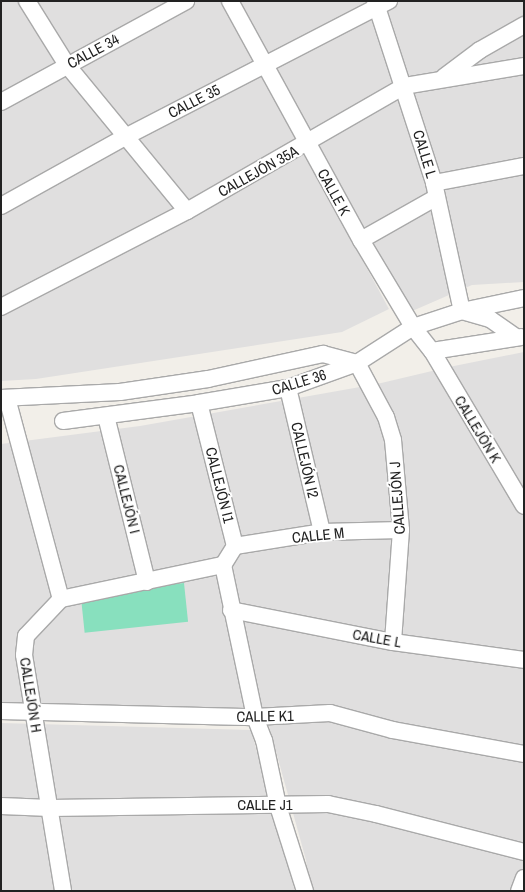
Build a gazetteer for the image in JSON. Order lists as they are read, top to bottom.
{
  "streets": {
    "street": [
      "CALLE 34",
      "CALLE 35",
      "CALLE L",
      "CALLEJÓN 35A",
      "CALLE K",
      "CALLE 36",
      "CALLEJÓN K",
      "CALLEJÓN I2",
      "CALLEJÓN I1",
      "CALLEJÓN J",
      "CALLEJÓN I",
      "CALLE M",
      "CALLEJÓN H",
      "CALLE K1",
      "CALLE J1"
    ]
  },
  "crossings": [
    ["CALLE 35", "CALLE L"],
    ["CALLE 35", "CALLE K"],
    ["CALLE L", "CALLEJÓN 35A"],
    ["CALLE L", "CALLE 36"],
    ["CALLE L", "CALLEJÓN J"],
    ["CALLEJÓN 35A", "CALLE K"],
    ["CALLE K", "CALLE 36"],
    ["CALLE K", "CALLEJÓN K"],
    ["CALLE 36", "CALLEJÓN I2"],
    ["CALLE 36", "CALLEJÓN I1"],
    ["CALLE 36", "CALLEJÓN J"],
    ["CALLE 36", "CALLEJÓN I"],
    ["CALLEJÓN I2", "CALLE M"],
    ["CALLEJÓN I1", "CALLE M"],
    ["CALLEJÓN J", "CALLE M"],
    ["CALLEJÓN H", "CALLE K1"],
    ["CALLEJÓN H", "CALLE J1"]
  ]
}
